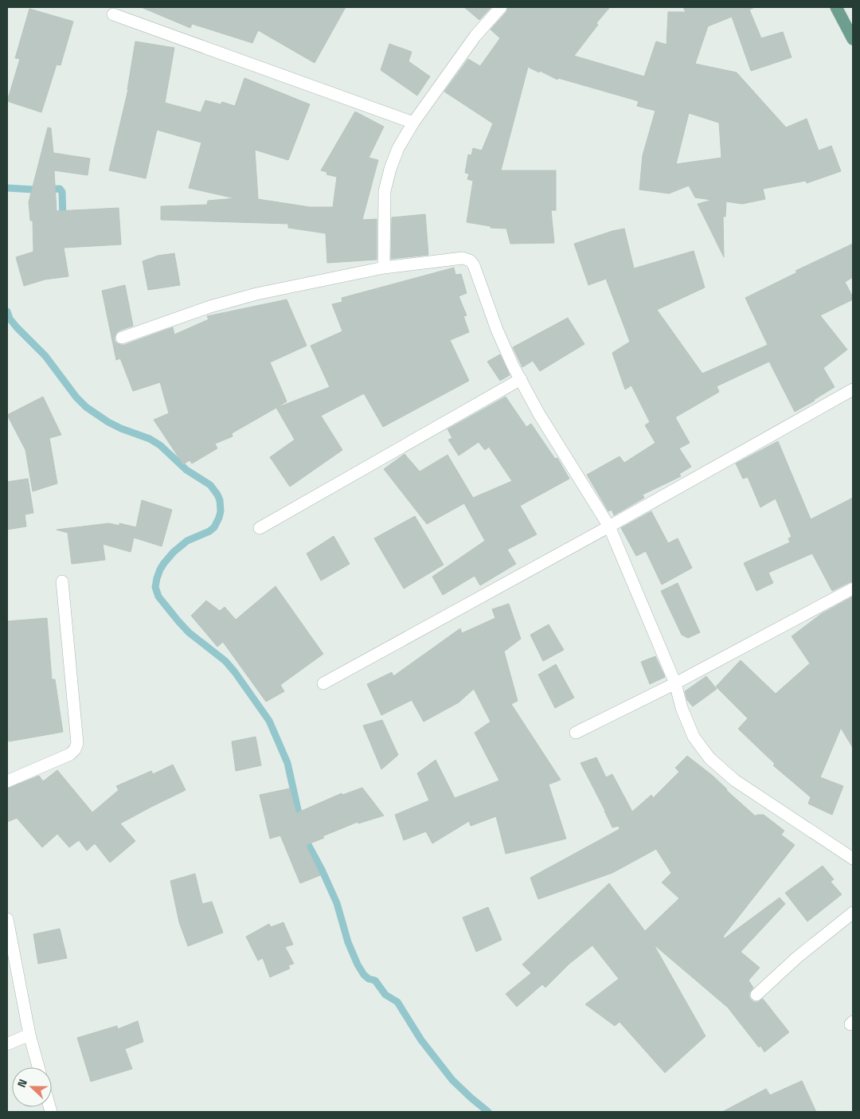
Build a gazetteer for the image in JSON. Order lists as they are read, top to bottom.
{
  "north": "left"
}
